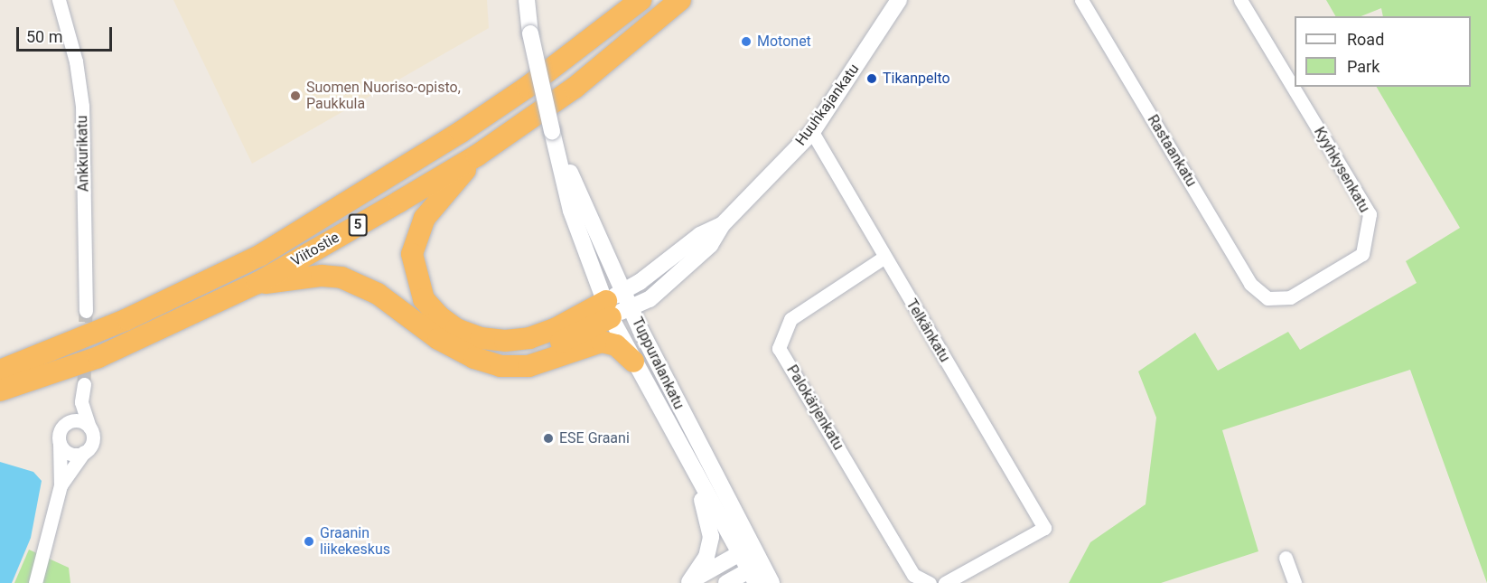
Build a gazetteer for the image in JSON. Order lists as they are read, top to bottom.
{
  "streets": {
    "highway": ["5", "Viitostie"],
    "street": [
      "Huuhkajankatu",
      "Rastaankatu",
      "Ankkurikatu",
      "Kyyhkysenkatu",
      "Telkänkatu",
      "Tuppuralankatu",
      "Palokärjenkatu"
    ]
  },
  "crossings": [
    ["Huuhkajankatu", "Telkänkatu"],
    ["Huuhkajankatu", "Tuppuralankatu"],
    ["Rastaankatu", "Kyyhkysenkatu"],
    ["Telkänkatu", "Palokärjenkatu"]
  ],
  "places": [
    "Motonet",
    "Tikanpelto",
    "Suomen Nuoriso-opisto, Paukkula",
    "ESE Graani",
    "Graanin liikekeskus"
  ],
  "legend": ["Road", "Park"],
  "scale_bar": "50 m"
}
